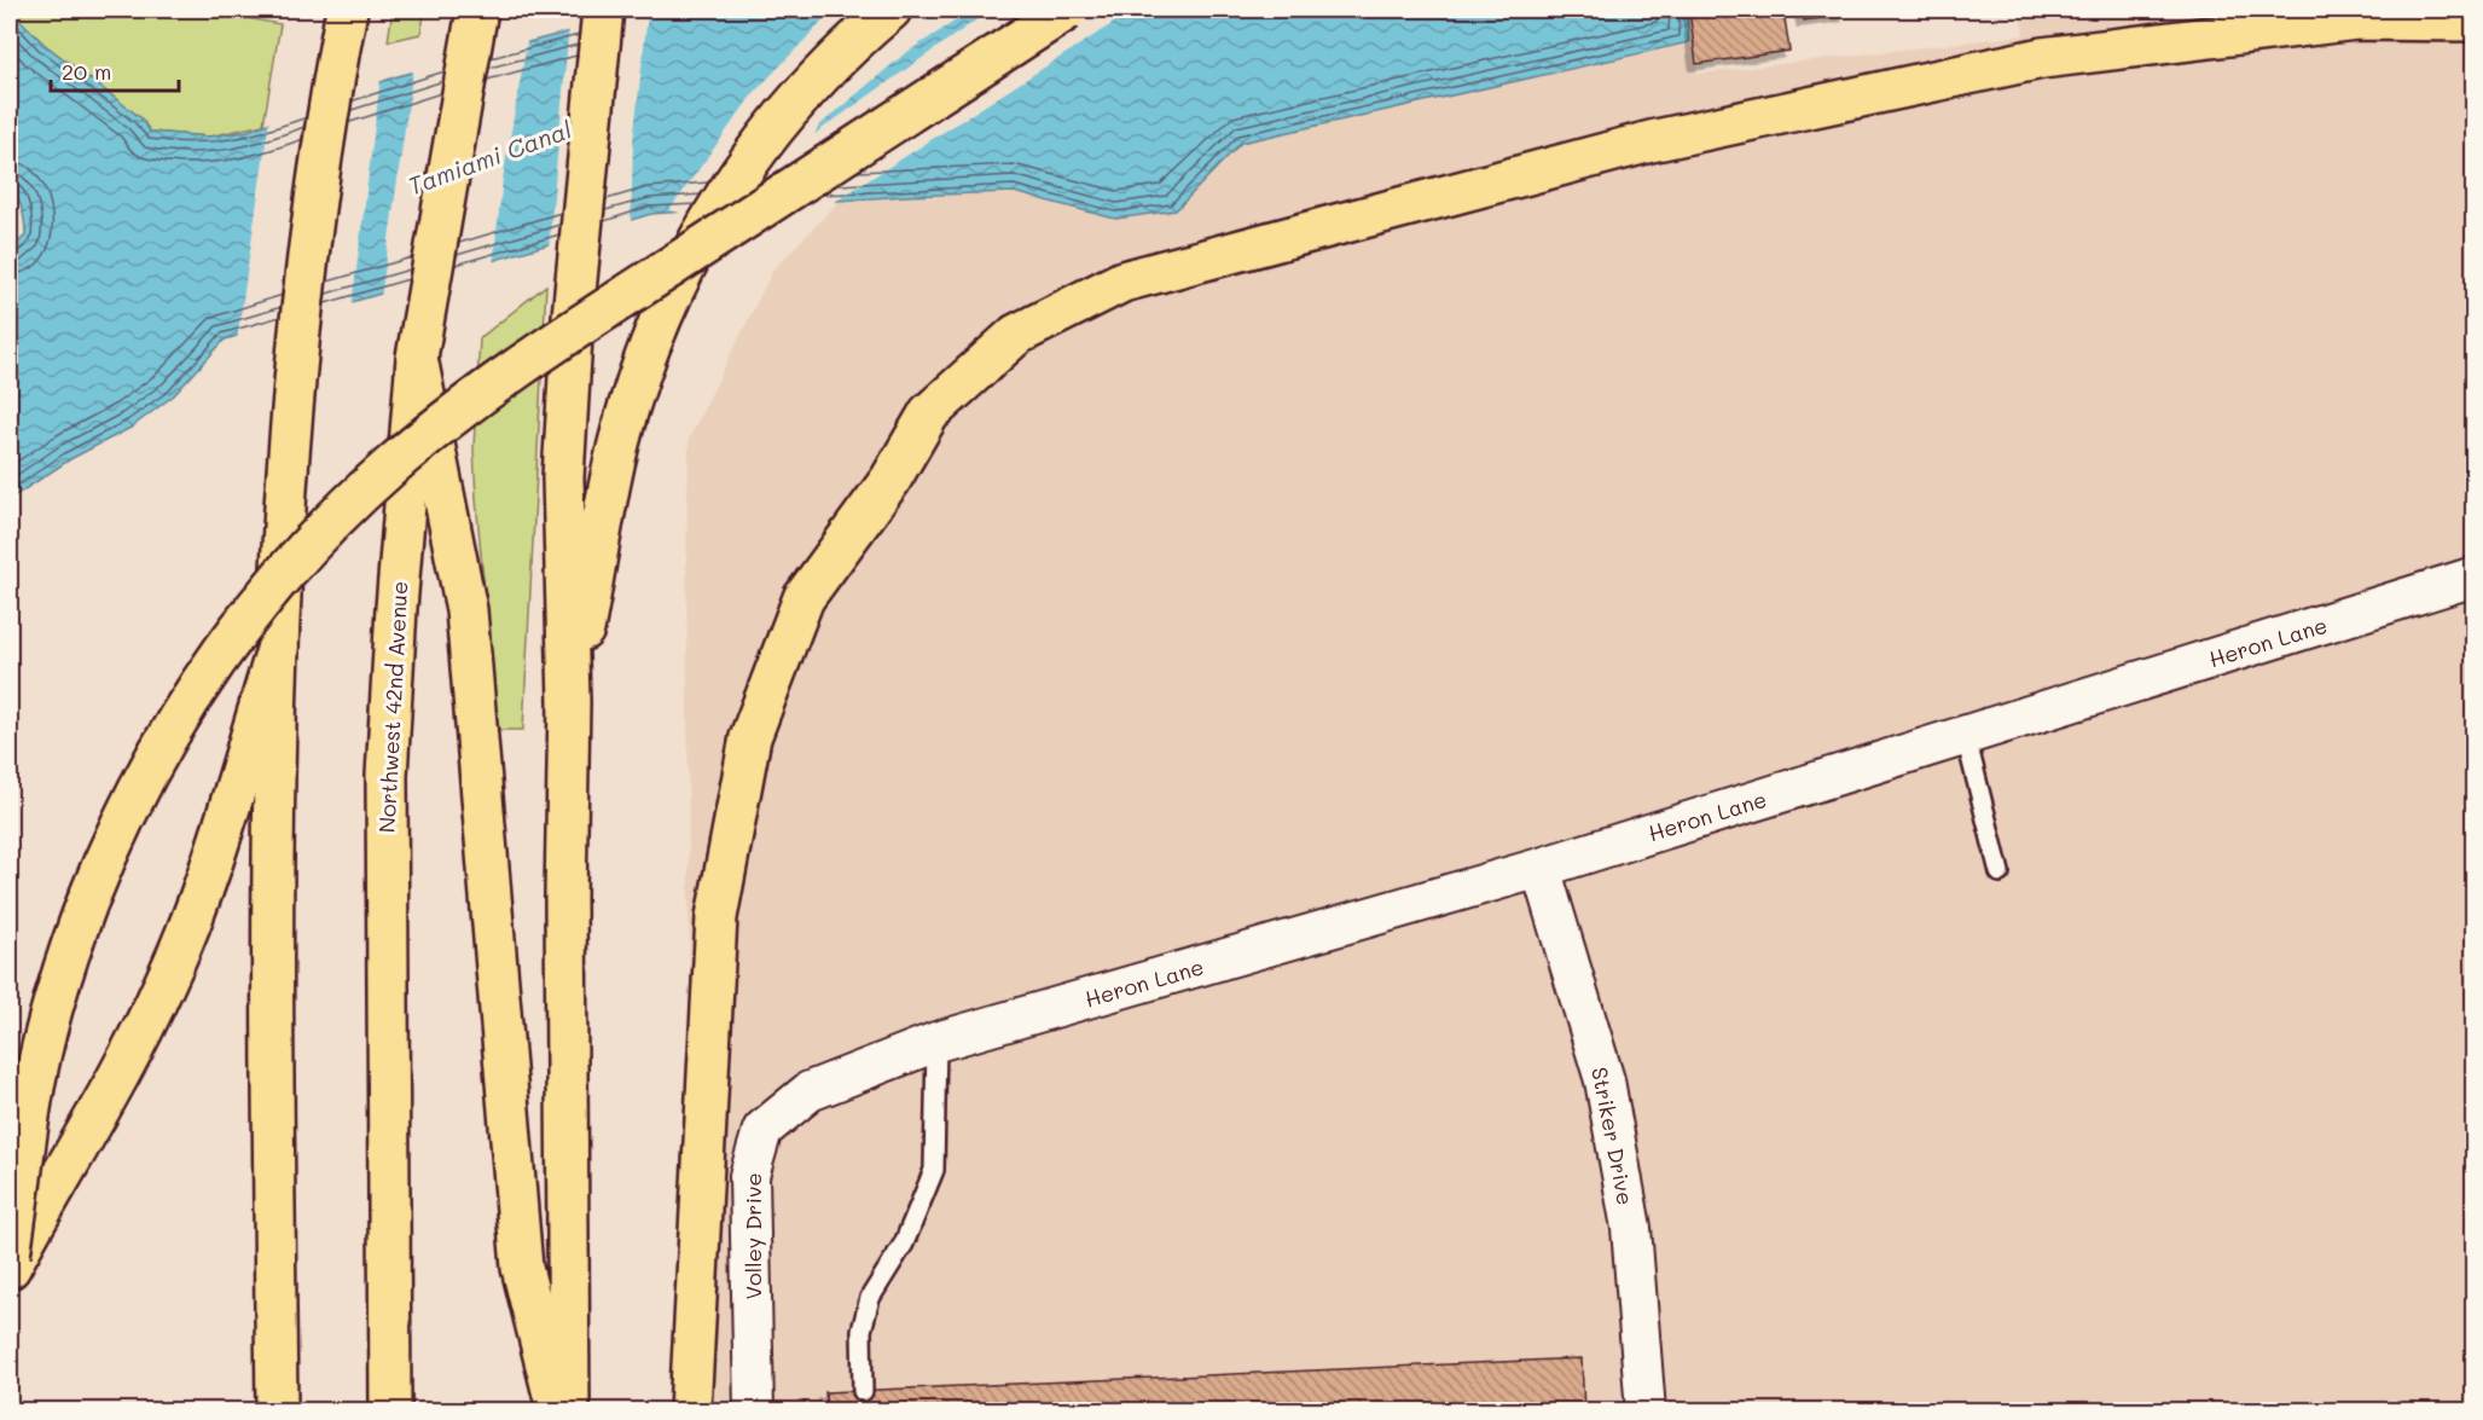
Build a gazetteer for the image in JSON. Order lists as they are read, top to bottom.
{
  "streets": {
    "highway": ["Northwest 42nd Avenue"],
    "street": ["Heron Lane", "Striker Drive", "Volley Drive"]
  },
  "crossings": [
    ["Heron Lane", "Striker Drive"],
    ["Heron Lane", "Volley Drive"]
  ],
  "water": ["Tamiami Canal"],
  "scale_bar": "20 m"
}
